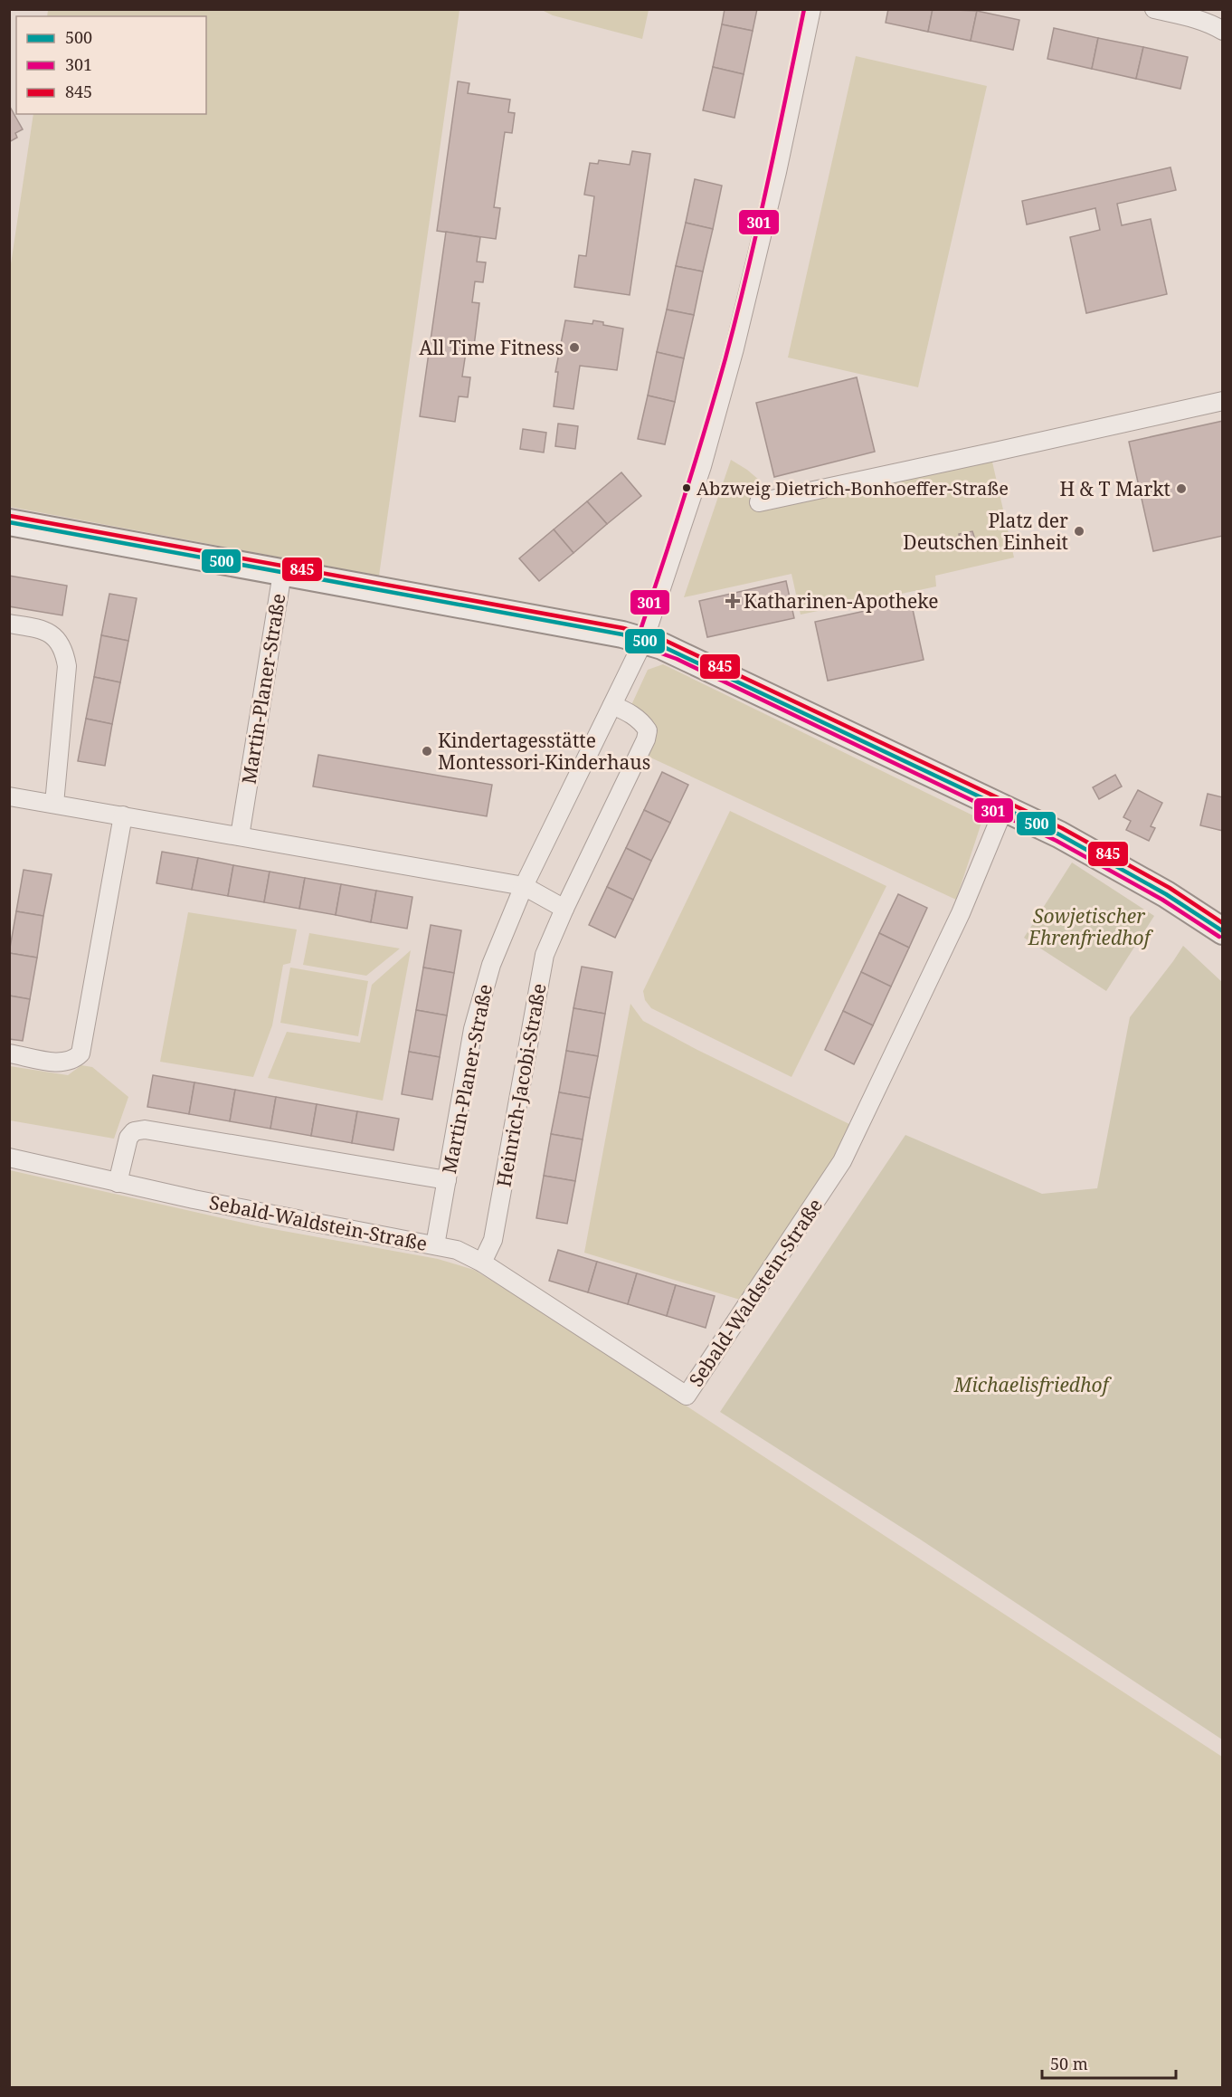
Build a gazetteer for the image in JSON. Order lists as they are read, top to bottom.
{
  "streets": {
    "street": ["Martin-Planer-Straße", "Heinrich-Jacobi-Straße", "Sebald-Waldstein-Straße"]
  },
  "crossings": [
    ["Martin-Planer-Straße", "Heinrich-Jacobi-Straße"],
    ["Martin-Planer-Straße", "Sebald-Waldstein-Straße"],
    ["Heinrich-Jacobi-Straße", "Sebald-Waldstein-Straße"]
  ],
  "parks": ["Sowjetischer Ehrenfriedhof", "Michaelisfriedhof"],
  "places": {
    "other": [
      "All Time Fitness",
      "Abzweig Dietrich-Bonhoeffer-Straße",
      "H & T Markt",
      "Platz der Deutschen Einheit",
      "Kindertagesstätte Montessori-Kinderhaus"
    ],
    "health": ["Katharinen-Apotheke"]
  },
  "lines": ["transit line 301", "transit line 845", "transit line 500"],
  "legend": ["500", "301", "845"],
  "scale_bar": "50 m"
}
